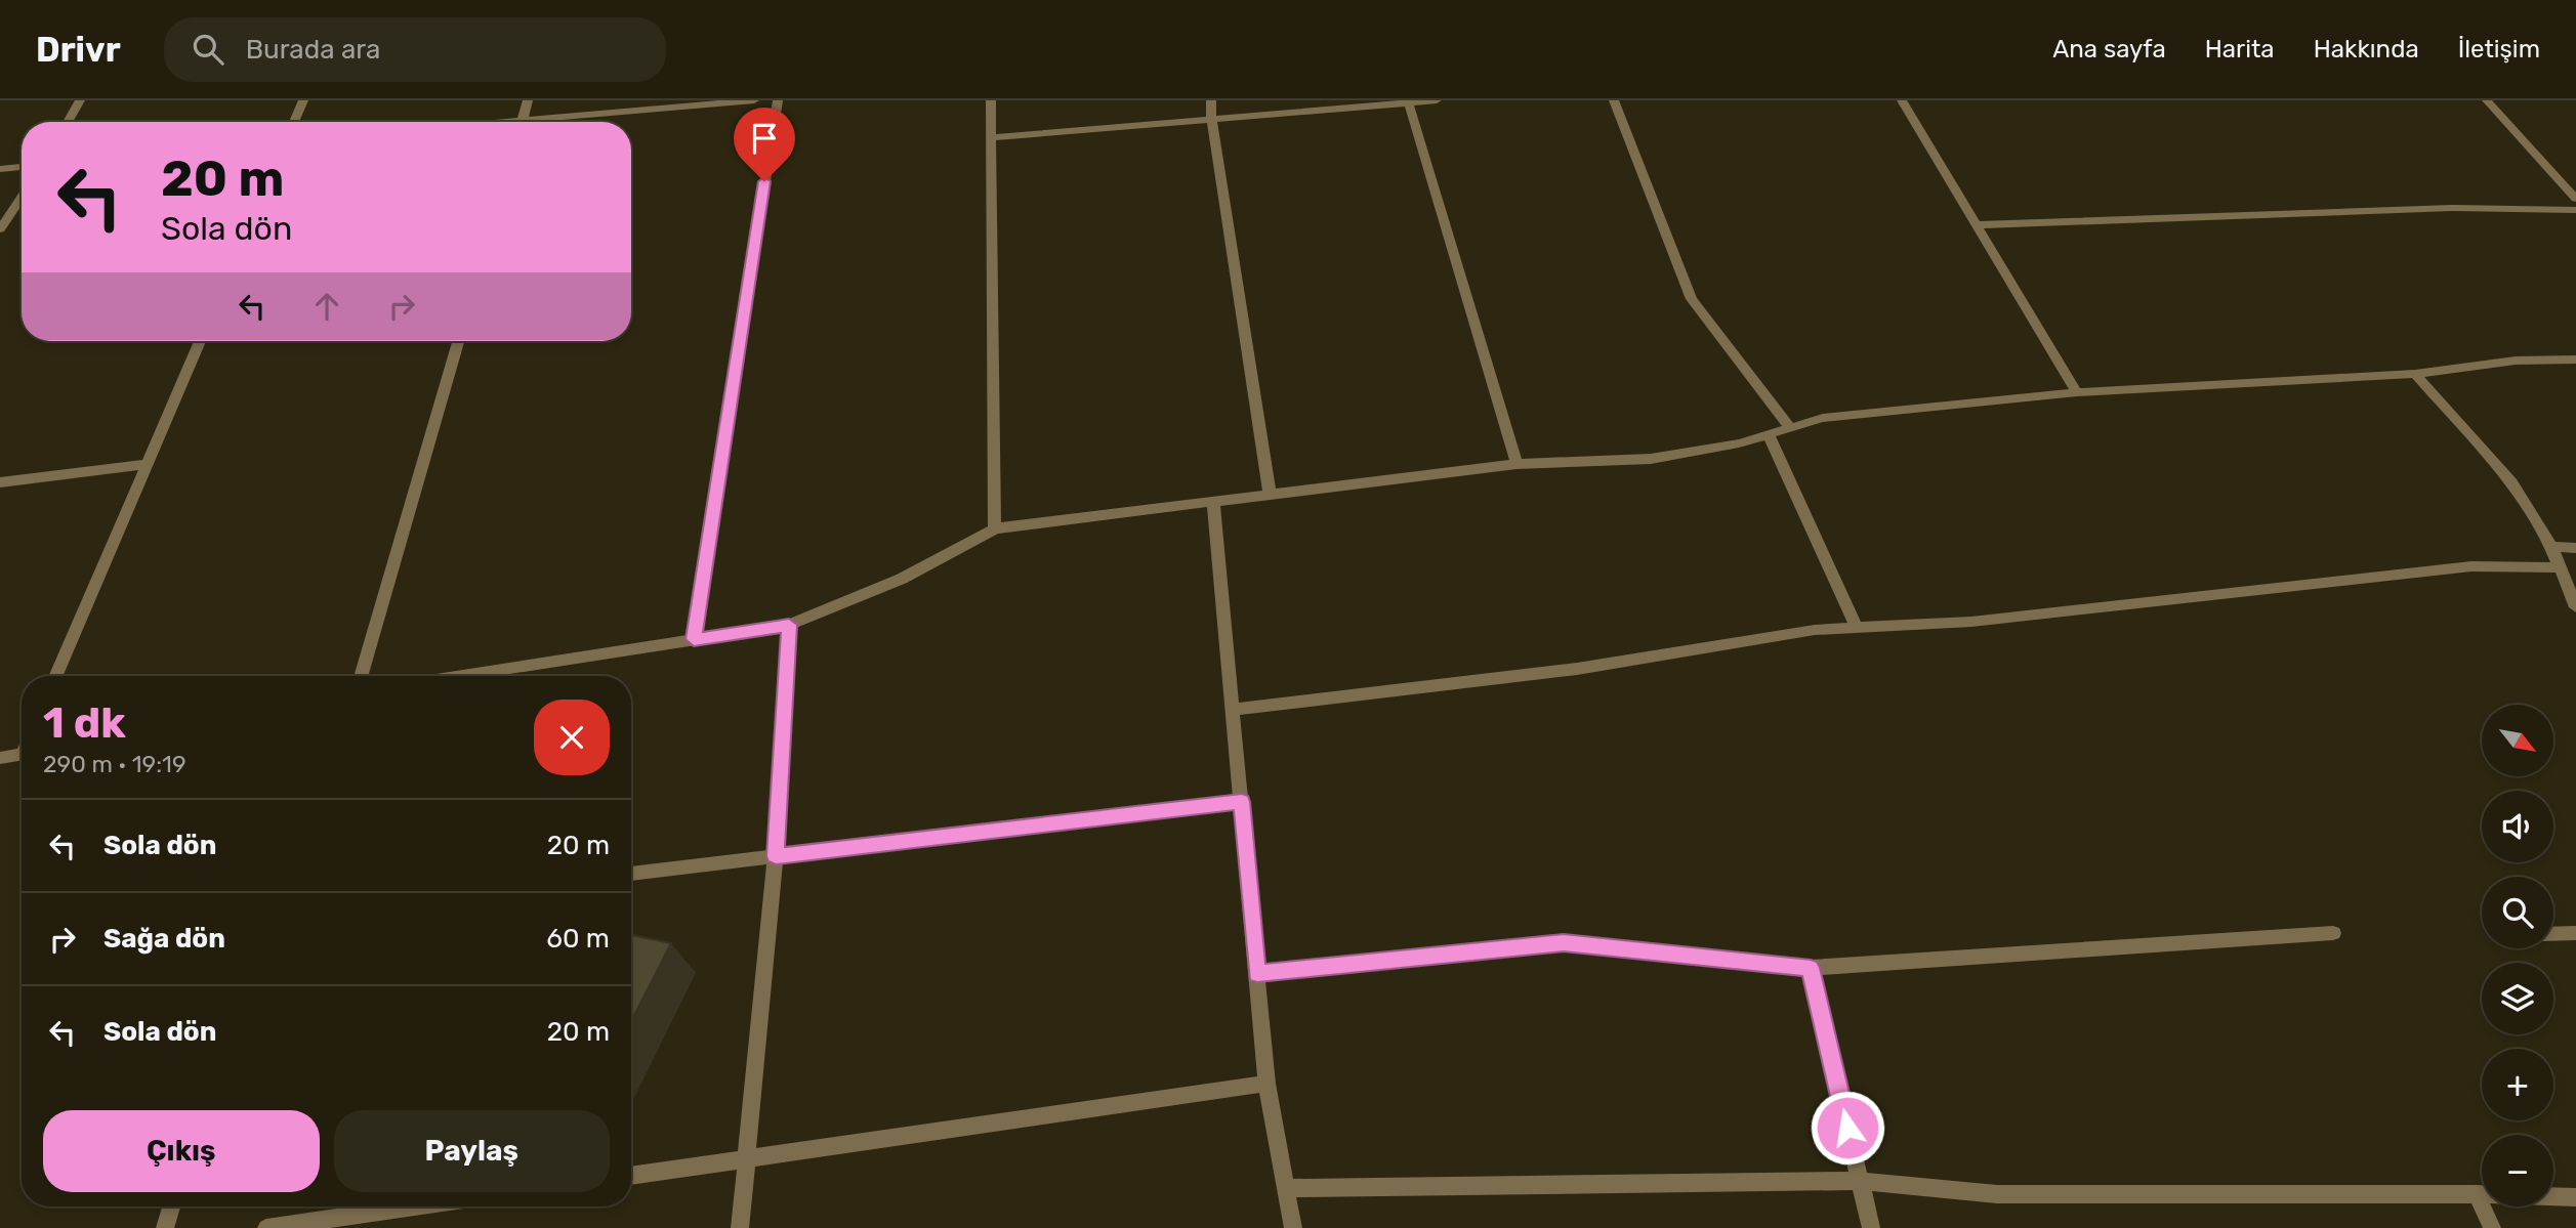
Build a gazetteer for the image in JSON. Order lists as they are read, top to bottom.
{
  "north": "bottom right",
  "page": {
    "header": "Drivr",
    "search": "Burada ara",
    "nav": [
      "Ana sayfa",
      "Harita",
      "Hakkında",
      "İletişim"
    ],
    "turn": ["20 m", "Sola dön"],
    "heading": ["1 dk", "290 m · 19:19"],
    "map_buttons": ["+", "−"],
    "list": [
      {
        "name": "Sola dön",
        "value": "20 m"
      },
      {
        "name": "Sağa dön",
        "value": "60 m"
      },
      {
        "name": "Sola dön",
        "value": "20 m"
      }
    ],
    "buttons": ["Çıkış", "Paylaş"]
  }
}
